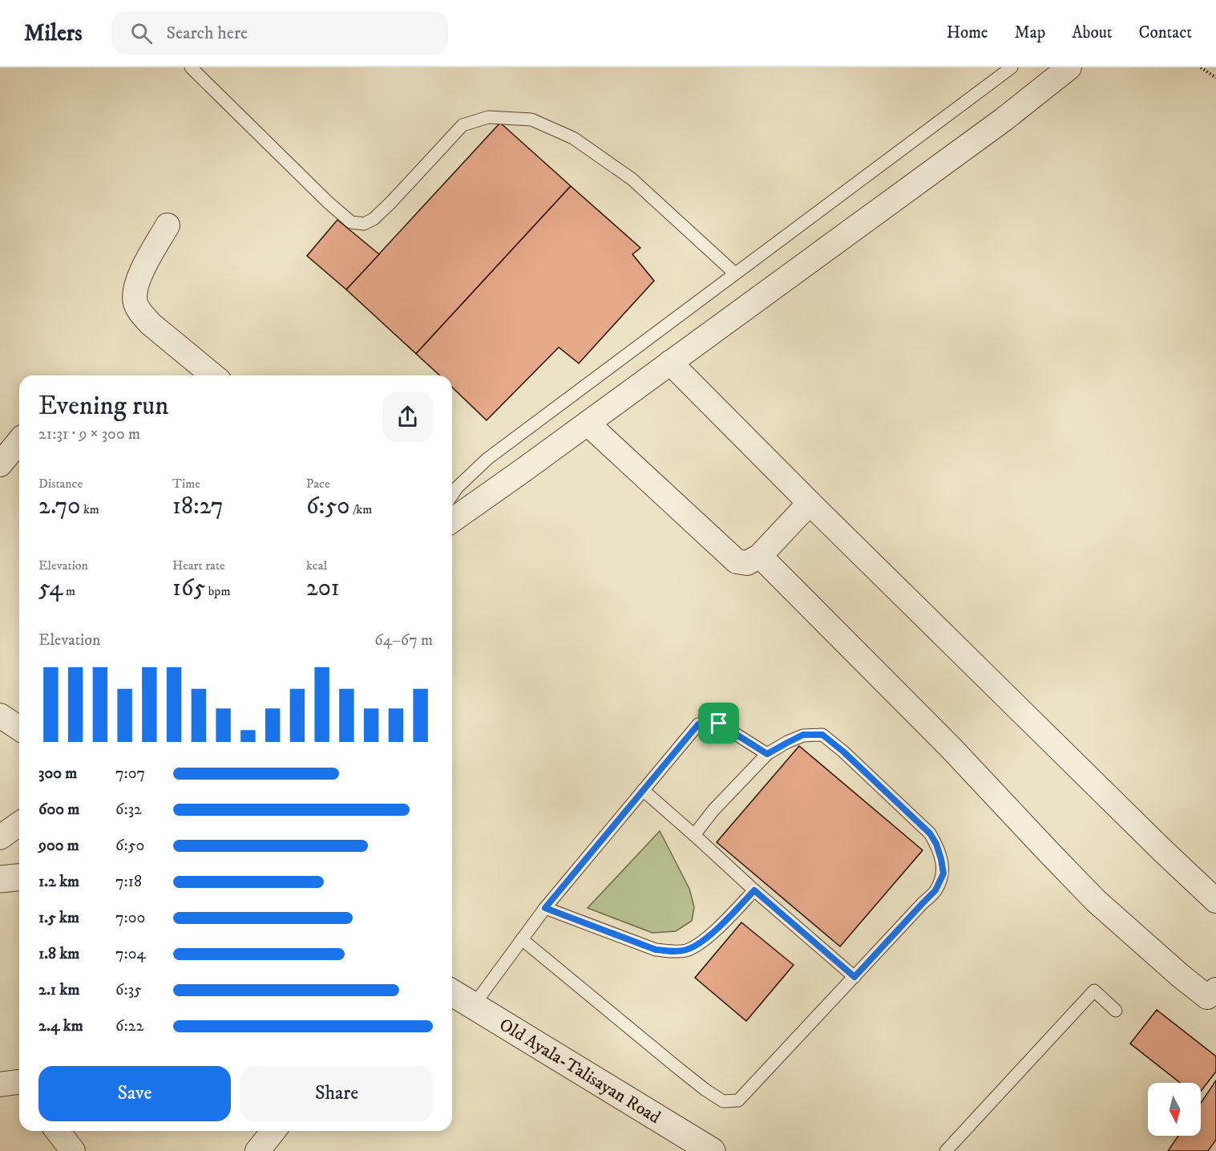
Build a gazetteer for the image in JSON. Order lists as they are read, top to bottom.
{
  "streets": {
    "street": ["Old Ayala-Talisayan Road"]
  },
  "north": "bottom",
  "page": {
    "header": "Milers",
    "search": "Search here",
    "nav": [
      "Home",
      "Map",
      "About",
      "Contact"
    ],
    "heading": ["Evening run", "21:31 · 9 × 300 m"],
    "stats": [
      ["Distance", "2.70 km"],
      ["Time", "18:27"],
      ["Pace", "6:50 /km"],
      ["Elevation", "54 m"],
      ["Heart rate", "165 bpm"],
      ["kcal", "201"]
    ],
    "chart": ["Elevation", "64–67 m"],
    "list": [
      {
        "name": "300 m",
        "note": "7:07"
      },
      {
        "name": "600 m",
        "note": "6:32"
      },
      {
        "name": "900 m",
        "note": "6:50"
      },
      {
        "name": "1.2 km",
        "note": "7:18"
      },
      {
        "name": "1.5 km",
        "note": "7:00"
      },
      {
        "name": "1.8 km",
        "note": "7:04"
      },
      {
        "name": "2.1 km",
        "note": "6:35"
      },
      {
        "name": "2.4 km",
        "note": "6:22"
      }
    ],
    "buttons": ["Save", "Share"]
  }
}
